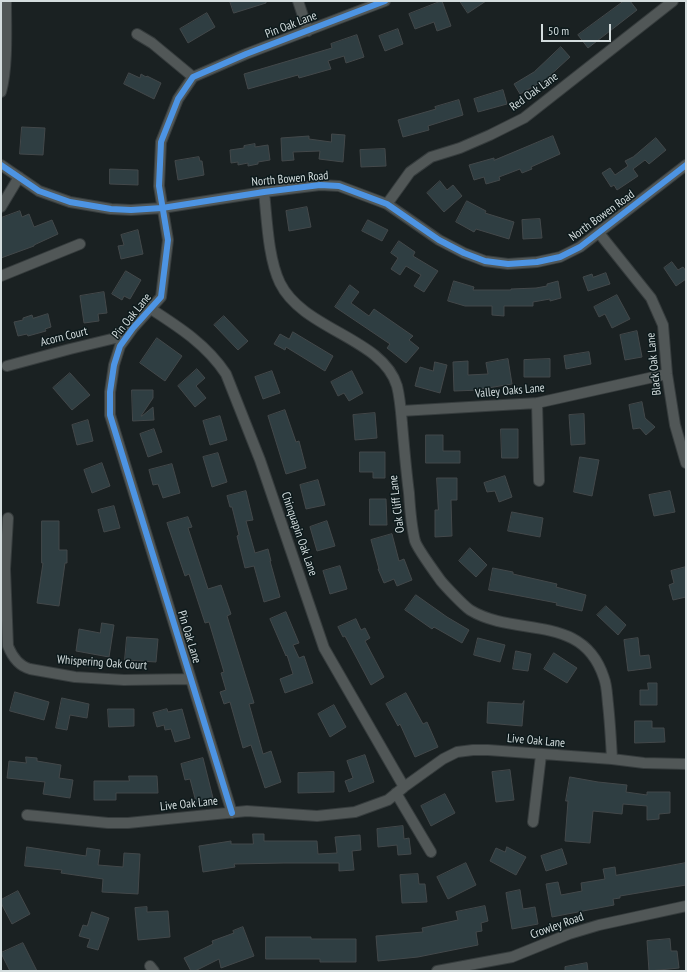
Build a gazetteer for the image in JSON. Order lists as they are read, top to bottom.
{
  "streets": {
    "street": [
      "Pin Oak Lane",
      "Red Oak Lane",
      "North Bowen Road",
      "Acorn Court",
      "Black Oak Lane",
      "Valley Oaks Lane",
      "Oak Cliff Lane",
      "Chinquapin Oak Lane",
      "Whispering Oak Court",
      "Live Oak Lane",
      "Crowley Road"
    ]
  },
  "crossings": [
    ["Pin Oak Lane", "North Bowen Road"],
    ["Pin Oak Lane", "Acorn Court"],
    ["Pin Oak Lane", "Chinquapin Oak Lane"],
    ["Pin Oak Lane", "Whispering Oak Court"],
    ["Pin Oak Lane", "Live Oak Lane"],
    ["Red Oak Lane", "North Bowen Road"],
    ["North Bowen Road", "Black Oak Lane"],
    ["North Bowen Road", "Oak Cliff Lane"],
    ["Black Oak Lane", "Valley Oaks Lane"],
    ["Valley Oaks Lane", "Oak Cliff Lane"],
    ["Oak Cliff Lane", "Live Oak Lane"],
    ["Chinquapin Oak Lane", "Live Oak Lane"]
  ],
  "scale_bar": "50 m"
}
